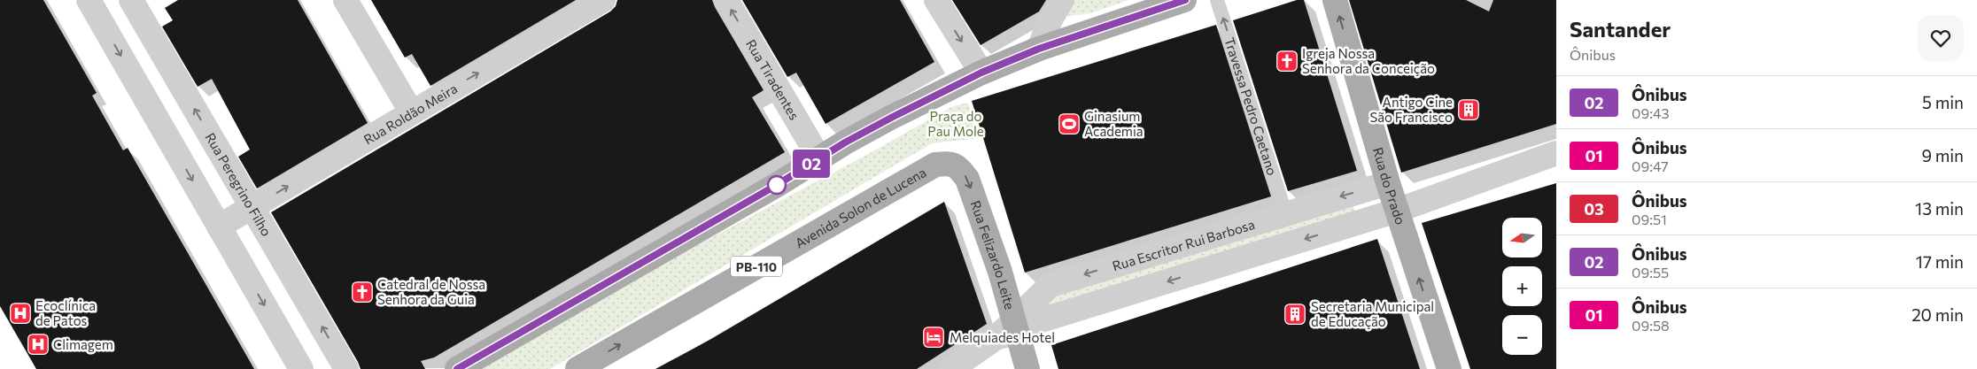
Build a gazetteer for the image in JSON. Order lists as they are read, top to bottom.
{
  "streets": {
    "main road": [
      "Rua do Prado",
      "Avenida Solon de Lucena",
      "Rua Felizardo Leite",
      "PB-110"
    ],
    "street": [
      "Rua Tiradentes",
      "Rua Roldão Meira",
      "Rua Peregrino Filho",
      "Rua Escritor Rui Barbosa"
    ],
    "lane": ["Travessa Pedro Caetano"]
  },
  "crossings": [
    ["Travessa Pedro Caetano", "Rua Escritor Rui Barbosa"],
    ["Rua Roldão Meira", "Rua Peregrino Filho"],
    ["Rua do Prado", "Rua Escritor Rui Barbosa"],
    ["Avenida Solon de Lucena", "Rua Felizardo Leite"],
    ["Rua Escritor Rui Barbosa", "Rua Felizardo Leite"]
  ],
  "one_way": [
    "Travessa Pedro Caetano",
    "Rua Roldão Meira",
    "Rua do Prado",
    "Rua Escritor Rui Barbosa",
    "Rua Felizardo Leite"
  ],
  "parks": ["Praça do Pau Mole"],
  "places": {
    "church": ["Igreja Nossa Senhora da Conceição", "Catedral de Nossa Senhora da Guia"],
    "building": ["Antigo Cine São Francisco", "Secretaria Municipal de Educação"],
    "sports": ["Ginasium Academia"],
    "hospital": ["Ecoclínica de Patos", "Climagem"],
    "hotel": ["Melquiades Hotel"]
  },
  "lines": ["bus line 02"],
  "north": "left",
  "page": {
    "on_map": "02",
    "heading": ["Santander", "Ônibus"],
    "list": [
      {
        "mark": "02",
        "name": "Ônibus",
        "note": "09:43",
        "value": "5 min"
      },
      {
        "mark": "01",
        "name": "Ônibus",
        "note": "09:47",
        "value": "9 min"
      },
      {
        "mark": "03",
        "name": "Ônibus",
        "note": "09:51",
        "value": "13 min"
      },
      {
        "mark": "02",
        "name": "Ônibus",
        "note": "09:55",
        "value": "17 min"
      },
      {
        "mark": "01",
        "name": "Ônibus",
        "note": "09:58",
        "value": "20 min"
      }
    ],
    "map_buttons": ["+", "−"]
  }
}
